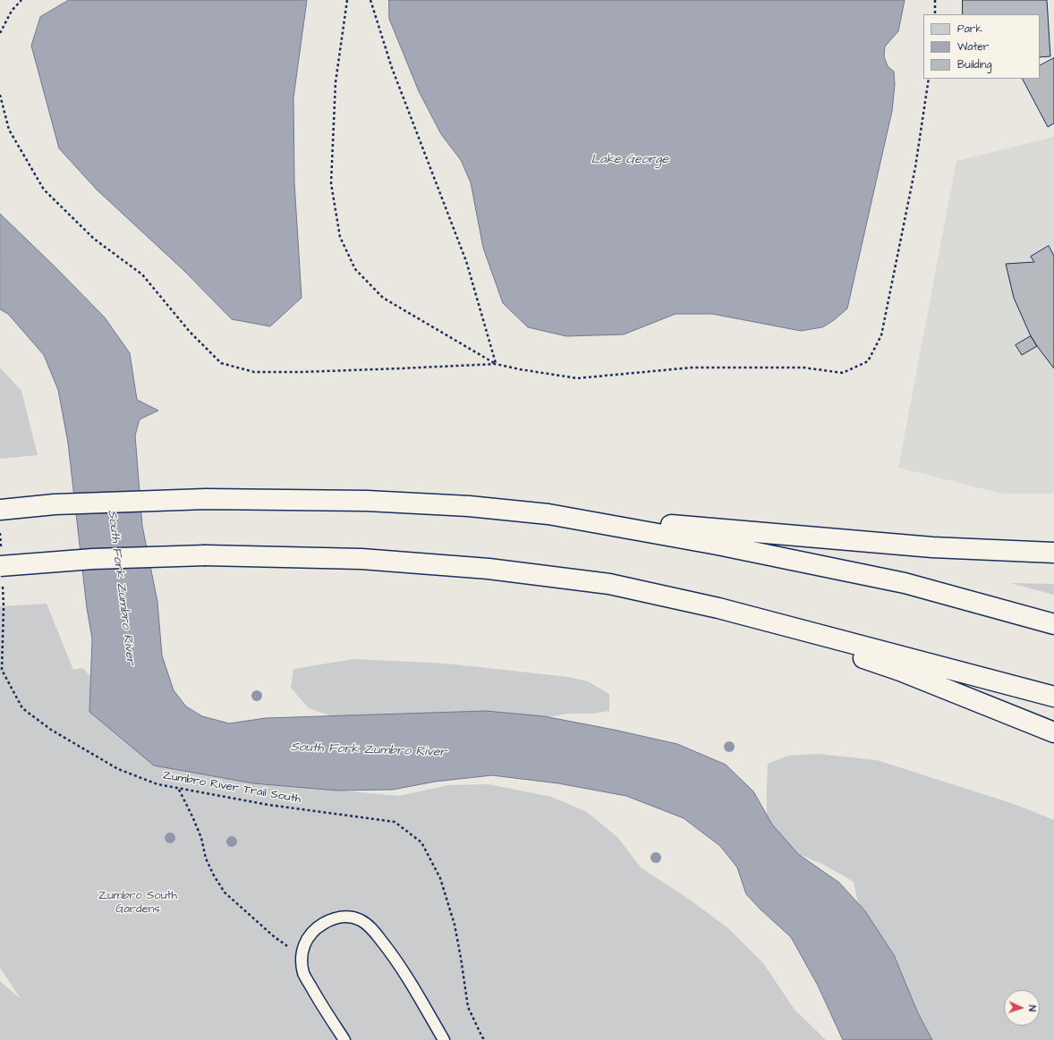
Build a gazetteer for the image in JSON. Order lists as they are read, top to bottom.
{
  "streets": {
    "path": ["Zumbro River Trail South"]
  },
  "water": ["Lake George", "South Fork Zumbro River"],
  "parks": ["Zumbro South Gardens"],
  "legend": ["Park", "Water", "Building"],
  "north": "right"
}
